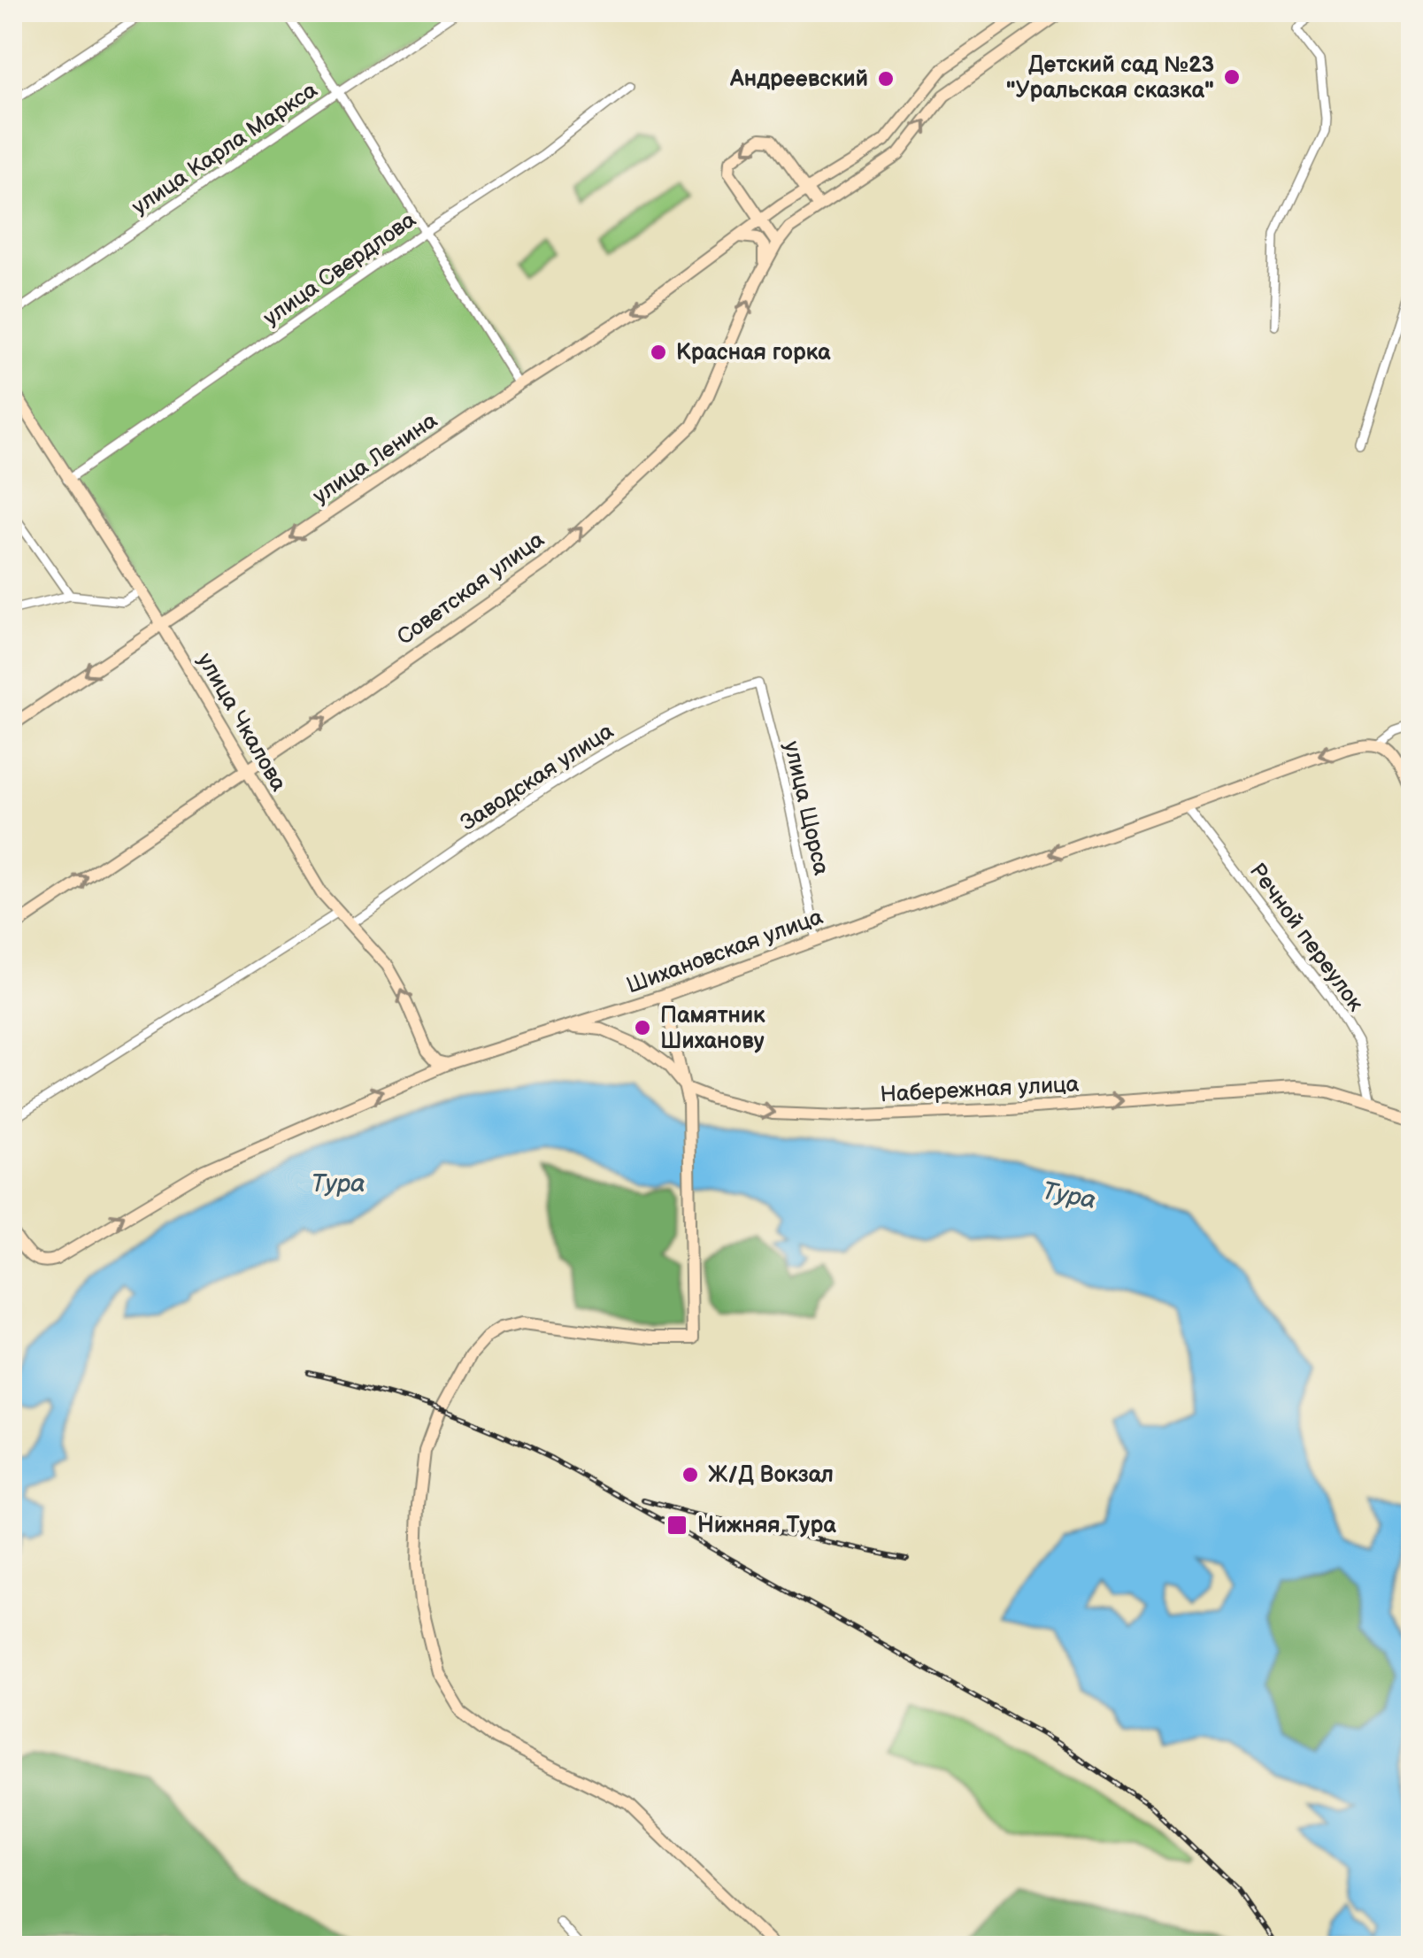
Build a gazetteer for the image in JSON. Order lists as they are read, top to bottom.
{
  "streets": {
    "main road": [
      "улица Ленина",
      "Советская улица",
      "улица Чкалова",
      "Шихановская улица",
      "Набережная улица"
    ],
    "street": [
      "улица Карла Маркса",
      "улица Свердлова",
      "Заводская улица",
      "улица Щорса",
      "Речной переулок"
    ]
  },
  "crossings": [
    ["улица Свердлова", "улица Чкалова"],
    ["улица Ленина", "улица Чкалова"],
    ["Советская улица", "улица Чкалова"],
    ["улица Чкалова", "Заводская улица"],
    ["улица Чкалова", "Шихановская улица"],
    ["Заводская улица", "улица Щорса"],
    ["улица Щорса", "Шихановская улица"],
    ["Речной переулок", "Шихановская улица"],
    ["Речной переулок", "Набережная улица"],
    ["Шихановская улица", "Набережная улица"]
  ],
  "one_way": ["улица Ленина", "Советская улица", "Набережная улица"],
  "water": ["Тура"],
  "places": {
    "other": [
      "Детский сад №23 \"Уральская сказка\"",
      "Андреевский",
      "Красная горка",
      "Памятник Шиханову",
      "Ж/Д Вокзал"
    ],
    "transit": ["Нижняя Тура"]
  }
}
